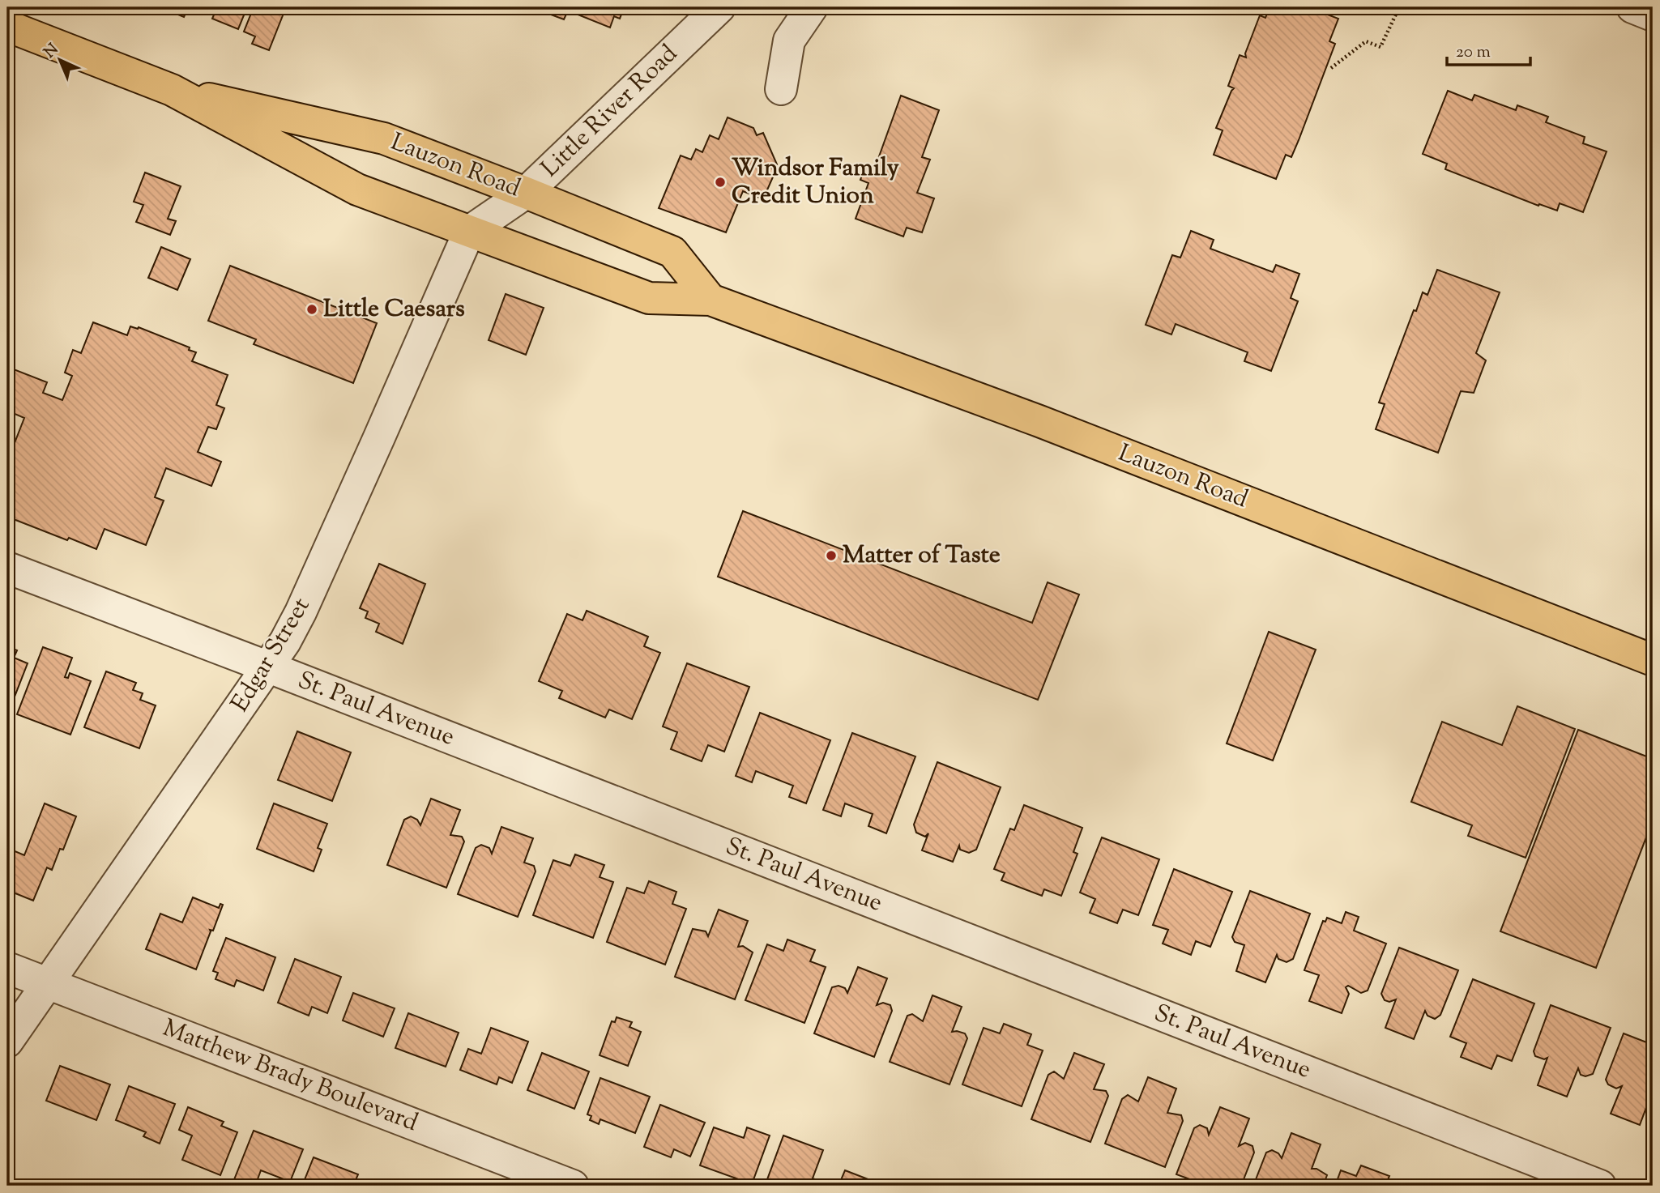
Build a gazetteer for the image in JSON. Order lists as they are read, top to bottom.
{
  "streets": {
    "main road": ["Lauzon Road"],
    "street": [
      "Little River Road",
      "Edgar Street",
      "St. Paul Avenue",
      "Matthew Brady Boulevard"
    ]
  },
  "crossings": [
    ["Little River Road", "Lauzon Road"],
    ["Little River Road", "Edgar Street"],
    ["Lauzon Road", "Edgar Street"],
    ["Edgar Street", "St. Paul Avenue"],
    ["Edgar Street", "Matthew Brady Boulevard"]
  ],
  "places": ["Windsor Family Credit Union", "Little Caesars", "Matter of Taste"],
  "scale_bar": "20 m",
  "north": "top left"
}
